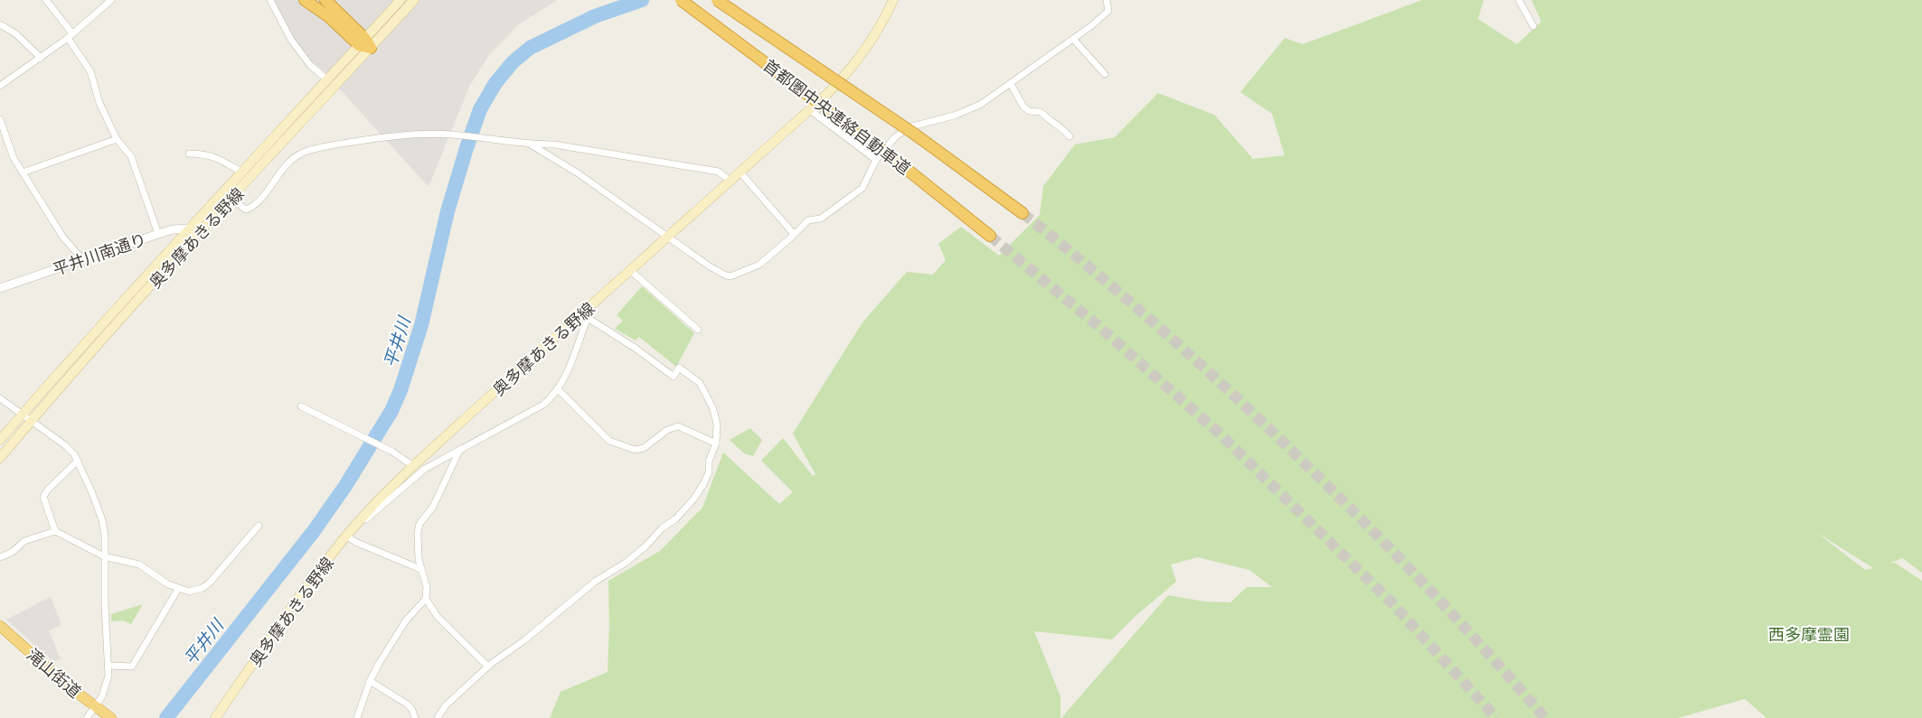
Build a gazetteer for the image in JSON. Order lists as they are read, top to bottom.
{
  "streets": {
    "highway": ["首都圏中央連絡自動車道", "滝山街道"],
    "main road": ["奥多摩あきる野線"],
    "street": ["平井川南通り"]
  },
  "crossings": [
    ["奥多摩あきる野線", "平井川南通り"]
  ],
  "water": ["平井川"],
  "parks": ["西多摩霊園"]
}
